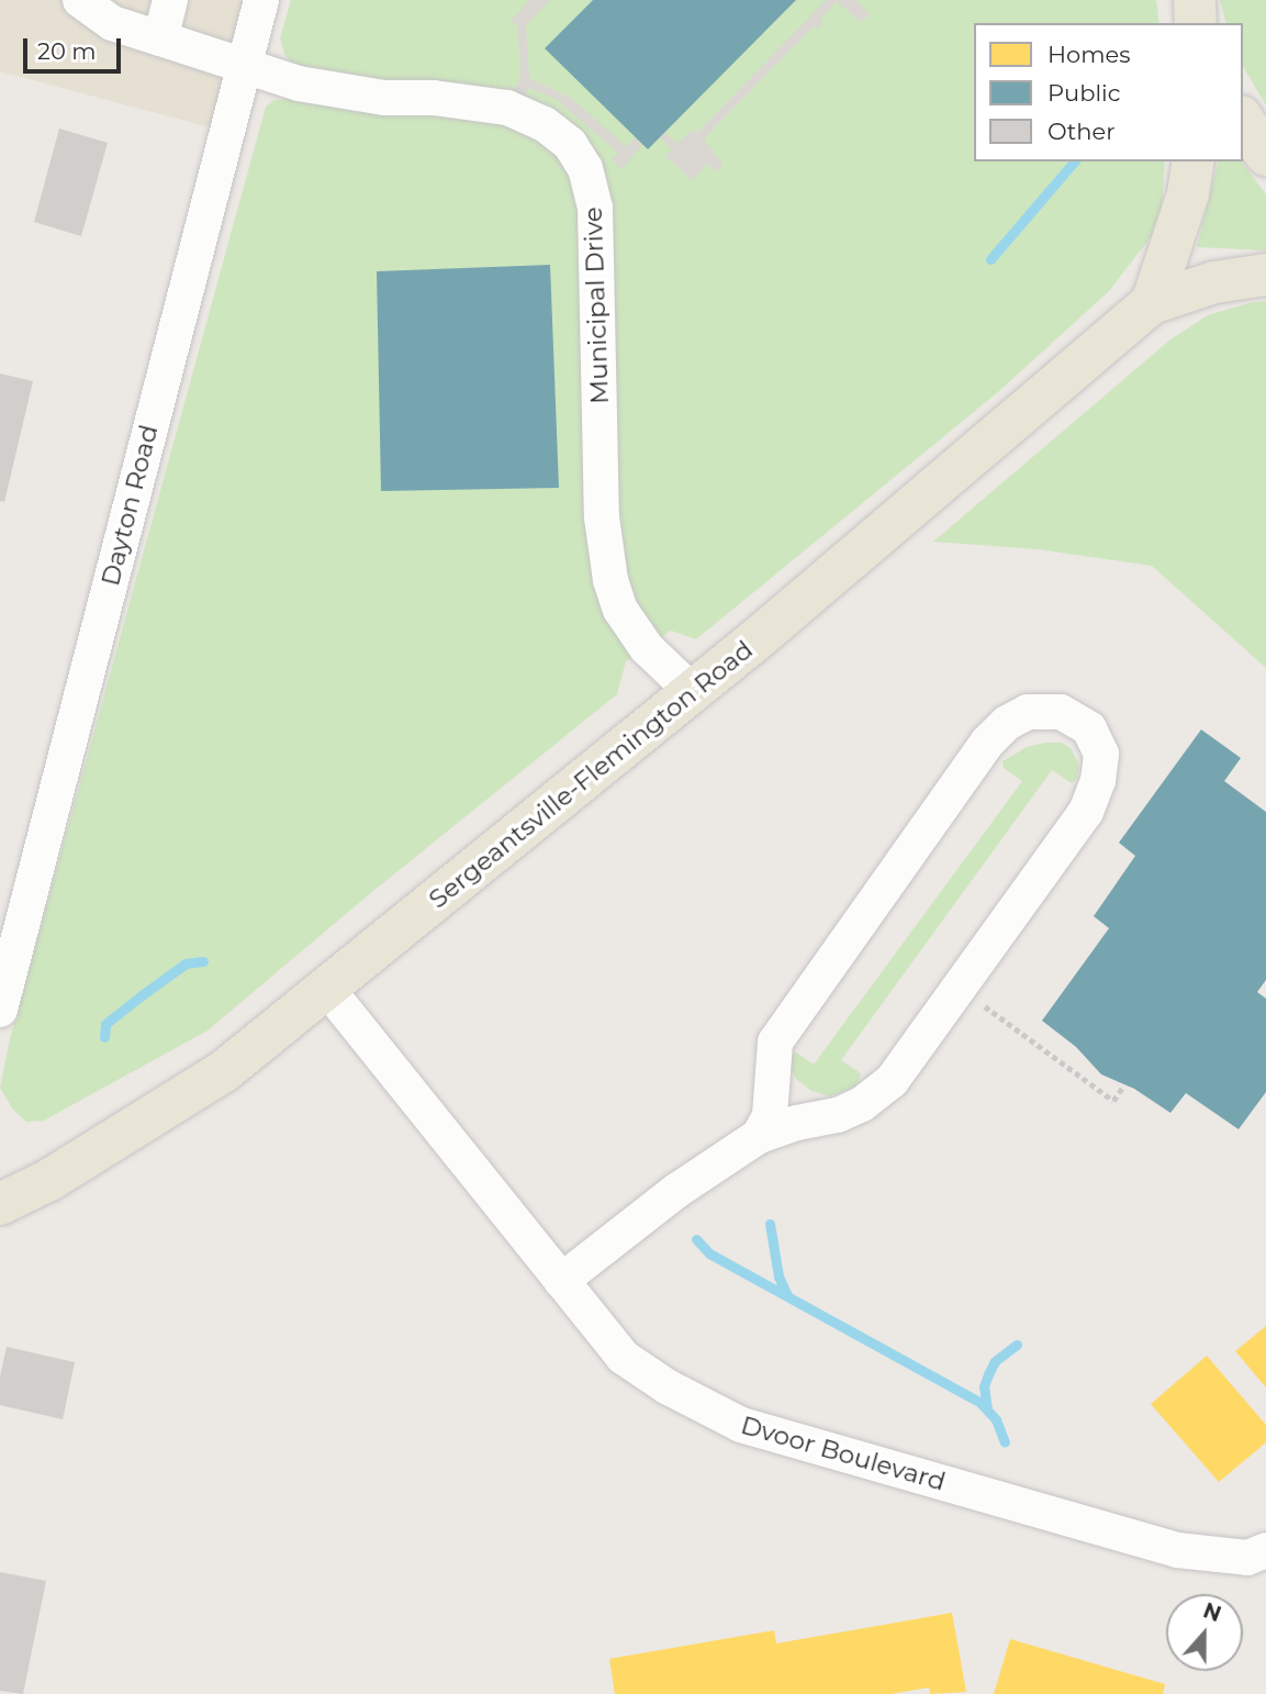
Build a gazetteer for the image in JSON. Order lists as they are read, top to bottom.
{
  "streets": {
    "main road": ["Sergeantsville-Flemington Road"],
    "street": ["Municipal Drive", "Dayton Road", "Dvoor Boulevard"]
  },
  "crossings": [
    ["Municipal Drive", "Dayton Road"],
    ["Municipal Drive", "Sergeantsville-Flemington Road"],
    ["Sergeantsville-Flemington Road", "Dvoor Boulevard"]
  ],
  "legend": ["Homes", "Public", "Other"],
  "scale_bar": "20 m",
  "north": "top"
}
